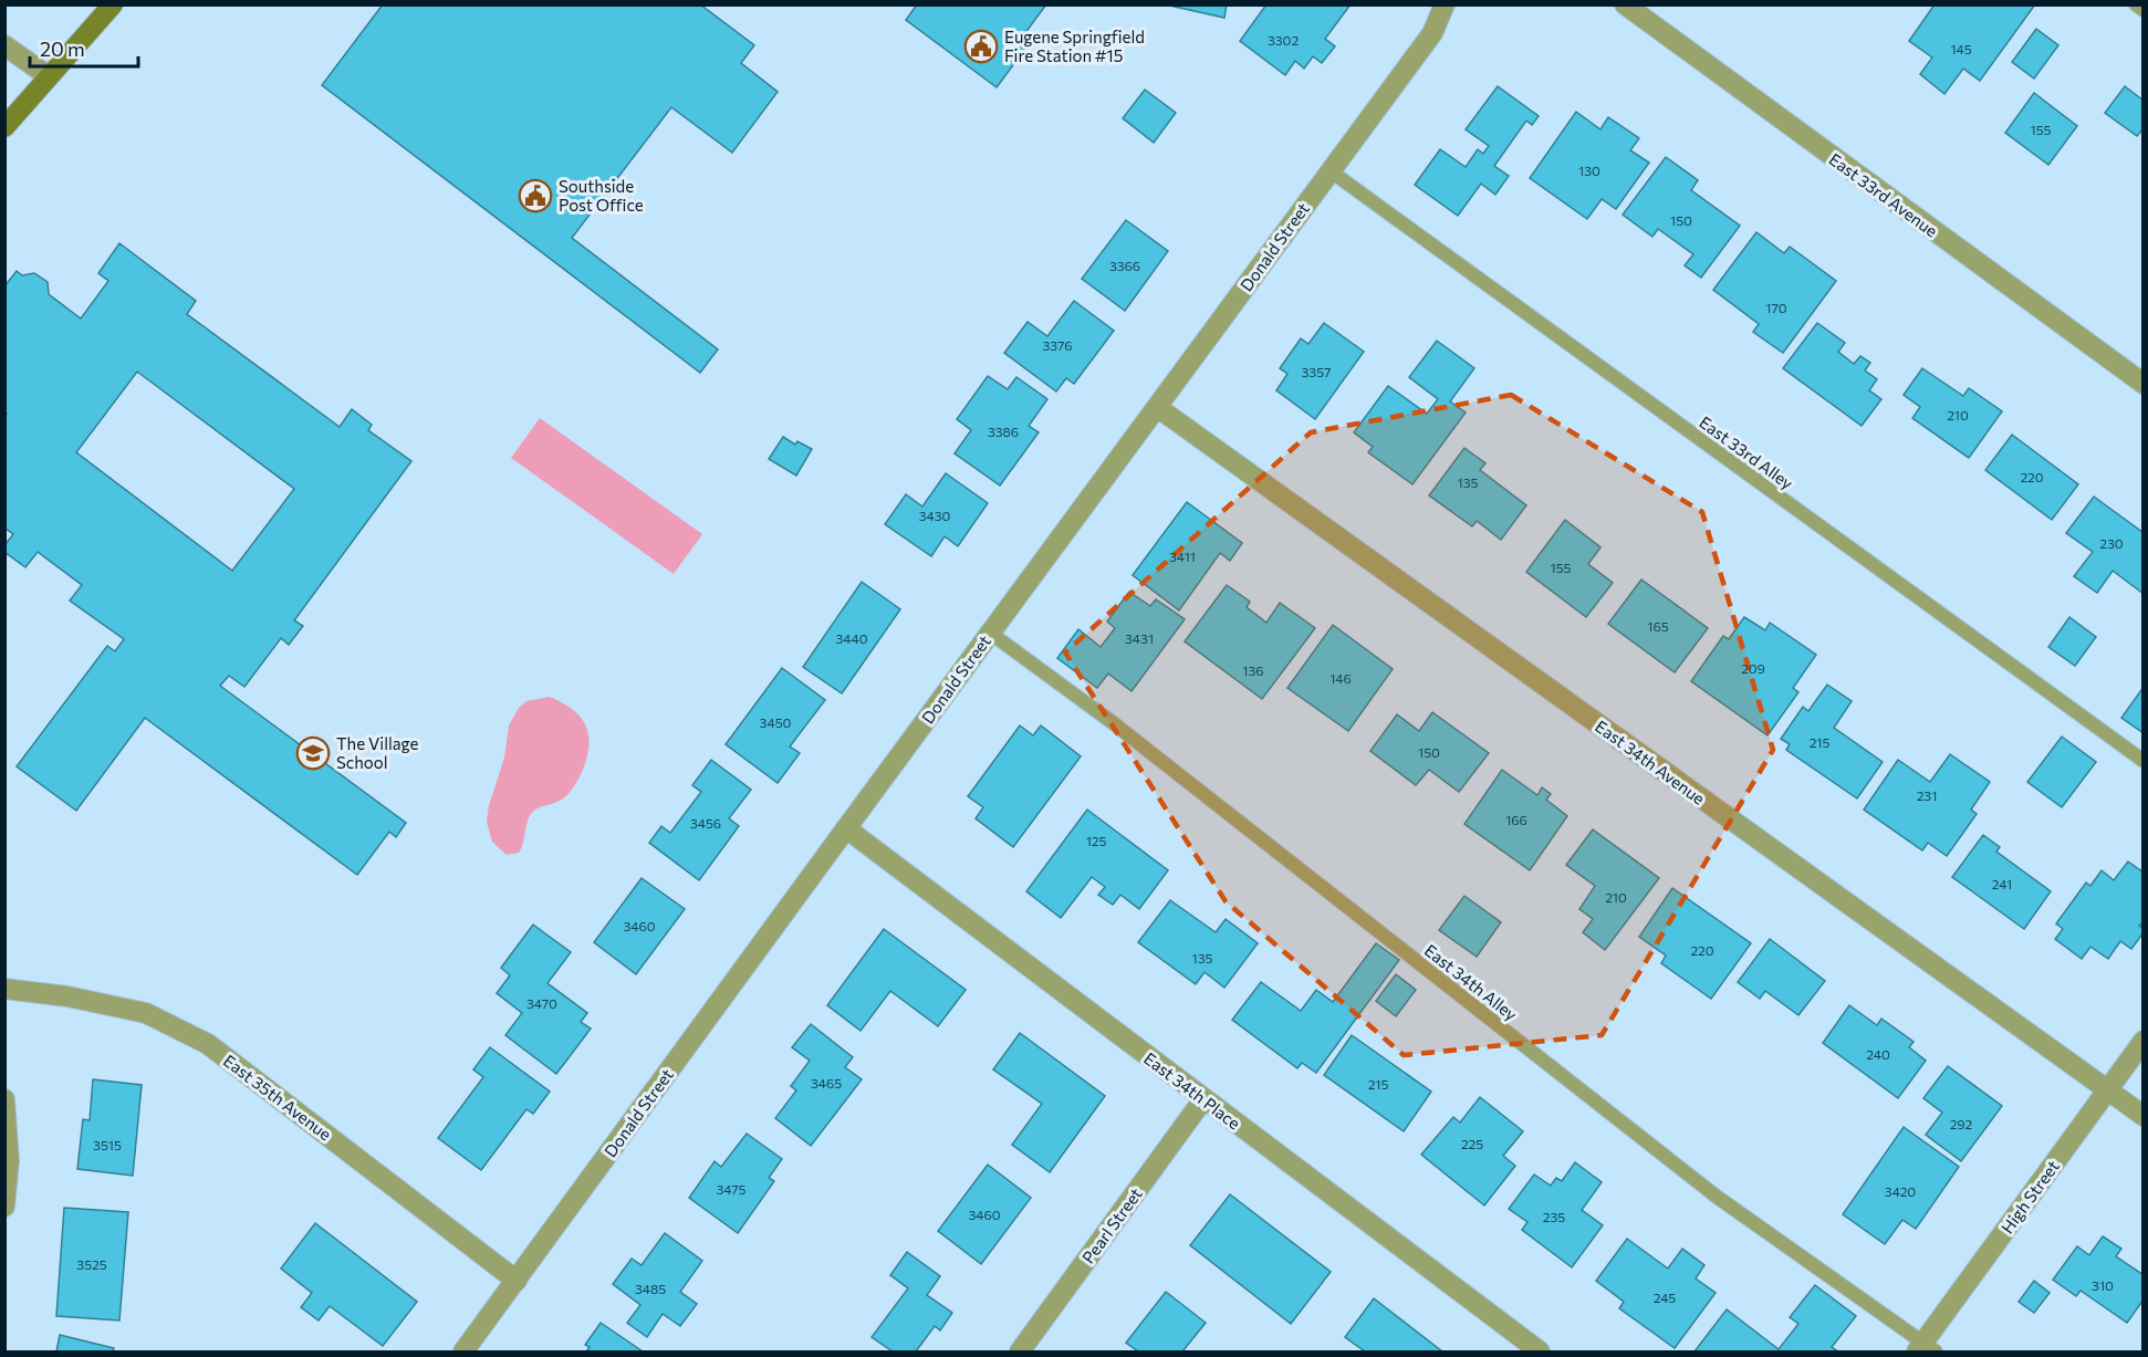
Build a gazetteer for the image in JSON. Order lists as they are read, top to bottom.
{
  "streets": {
    "street": [
      "East 33rd Avenue",
      "Donald Street",
      "East 34th Avenue",
      "East 34th Place",
      "East 35th Avenue",
      "High Street",
      "Pearl Street"
    ],
    "lane": ["East 33rd Alley", "East 34th Alley"]
  },
  "crossings": [
    ["Donald Street", "East 33rd Alley"],
    ["Donald Street", "East 34th Avenue"],
    ["Donald Street", "East 34th Alley"],
    ["Donald Street", "East 34th Place"],
    ["Donald Street", "East 35th Avenue"],
    ["East 34th Avenue", "High Street"],
    ["East 34th Alley", "High Street"],
    ["East 34th Place", "Pearl Street"]
  ],
  "places": {
    "public building": ["Eugene Springfield Fire Station #15", "Southside Post Office"],
    "school or university": ["The Village School"]
  },
  "house_numbers": [
    "3302",
    "145",
    "155",
    "130",
    "150",
    "3366",
    "170",
    "3376",
    "3357",
    "210",
    "3386",
    "220",
    "135",
    "3430",
    "230",
    "3411",
    "155",
    "165",
    "3440",
    "3431",
    "209",
    "136",
    "146",
    "3450",
    "215",
    "150",
    "231",
    "166",
    "3456",
    "125",
    "241",
    "210",
    "3460",
    "220",
    "135",
    "3470",
    "240",
    "3465",
    "215",
    "292",
    "225",
    "3515",
    "3475",
    "3420",
    "3460",
    "235",
    "3525",
    "310",
    "3485",
    "245"
  ],
  "scale_bar": "20 m"
}
